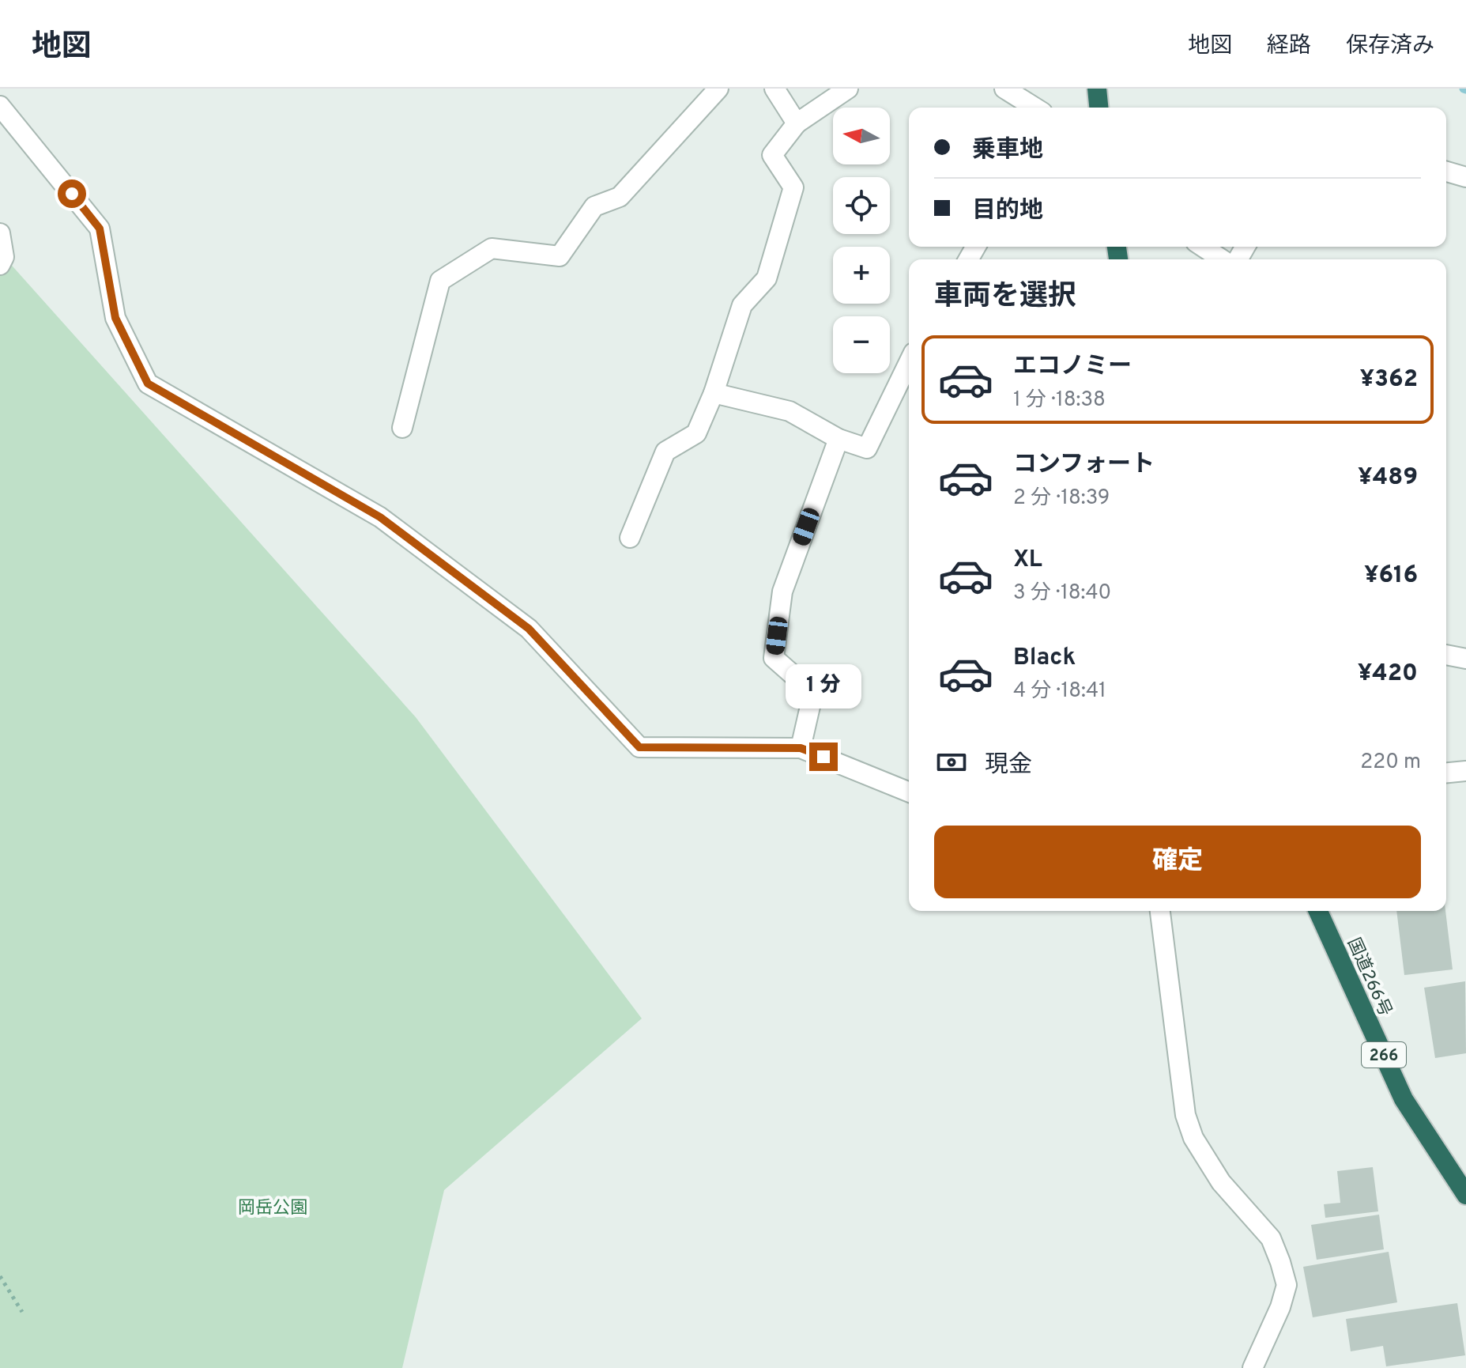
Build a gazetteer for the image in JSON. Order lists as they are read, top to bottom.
{
  "streets": {
    "highway": ["国道266号", "266"]
  },
  "parks": ["岡岳公園"],
  "north": "left",
  "page": {
    "header": "地図",
    "nav": ["地図", "経路", "保存済み"],
    "map_buttons": ["+", "−"],
    "banner": ["乗車地", "目的地"],
    "heading": "車両を選択",
    "list": [
      {
        "name": "エコノミー",
        "note": "1 分 · 18:38",
        "value": "¥362"
      },
      {
        "name": "コンフォート",
        "note": "2 分 · 18:39",
        "value": "¥489"
      },
      {
        "name": "XL",
        "note": "3 分 · 18:40",
        "value": "¥616"
      },
      {
        "name": "Black",
        "note": "4 分 · 18:41",
        "value": "¥420"
      }
    ],
    "bubble": "1 分",
    "pay": ["現金", "220 m"],
    "buttons": "確定"
  }
}
